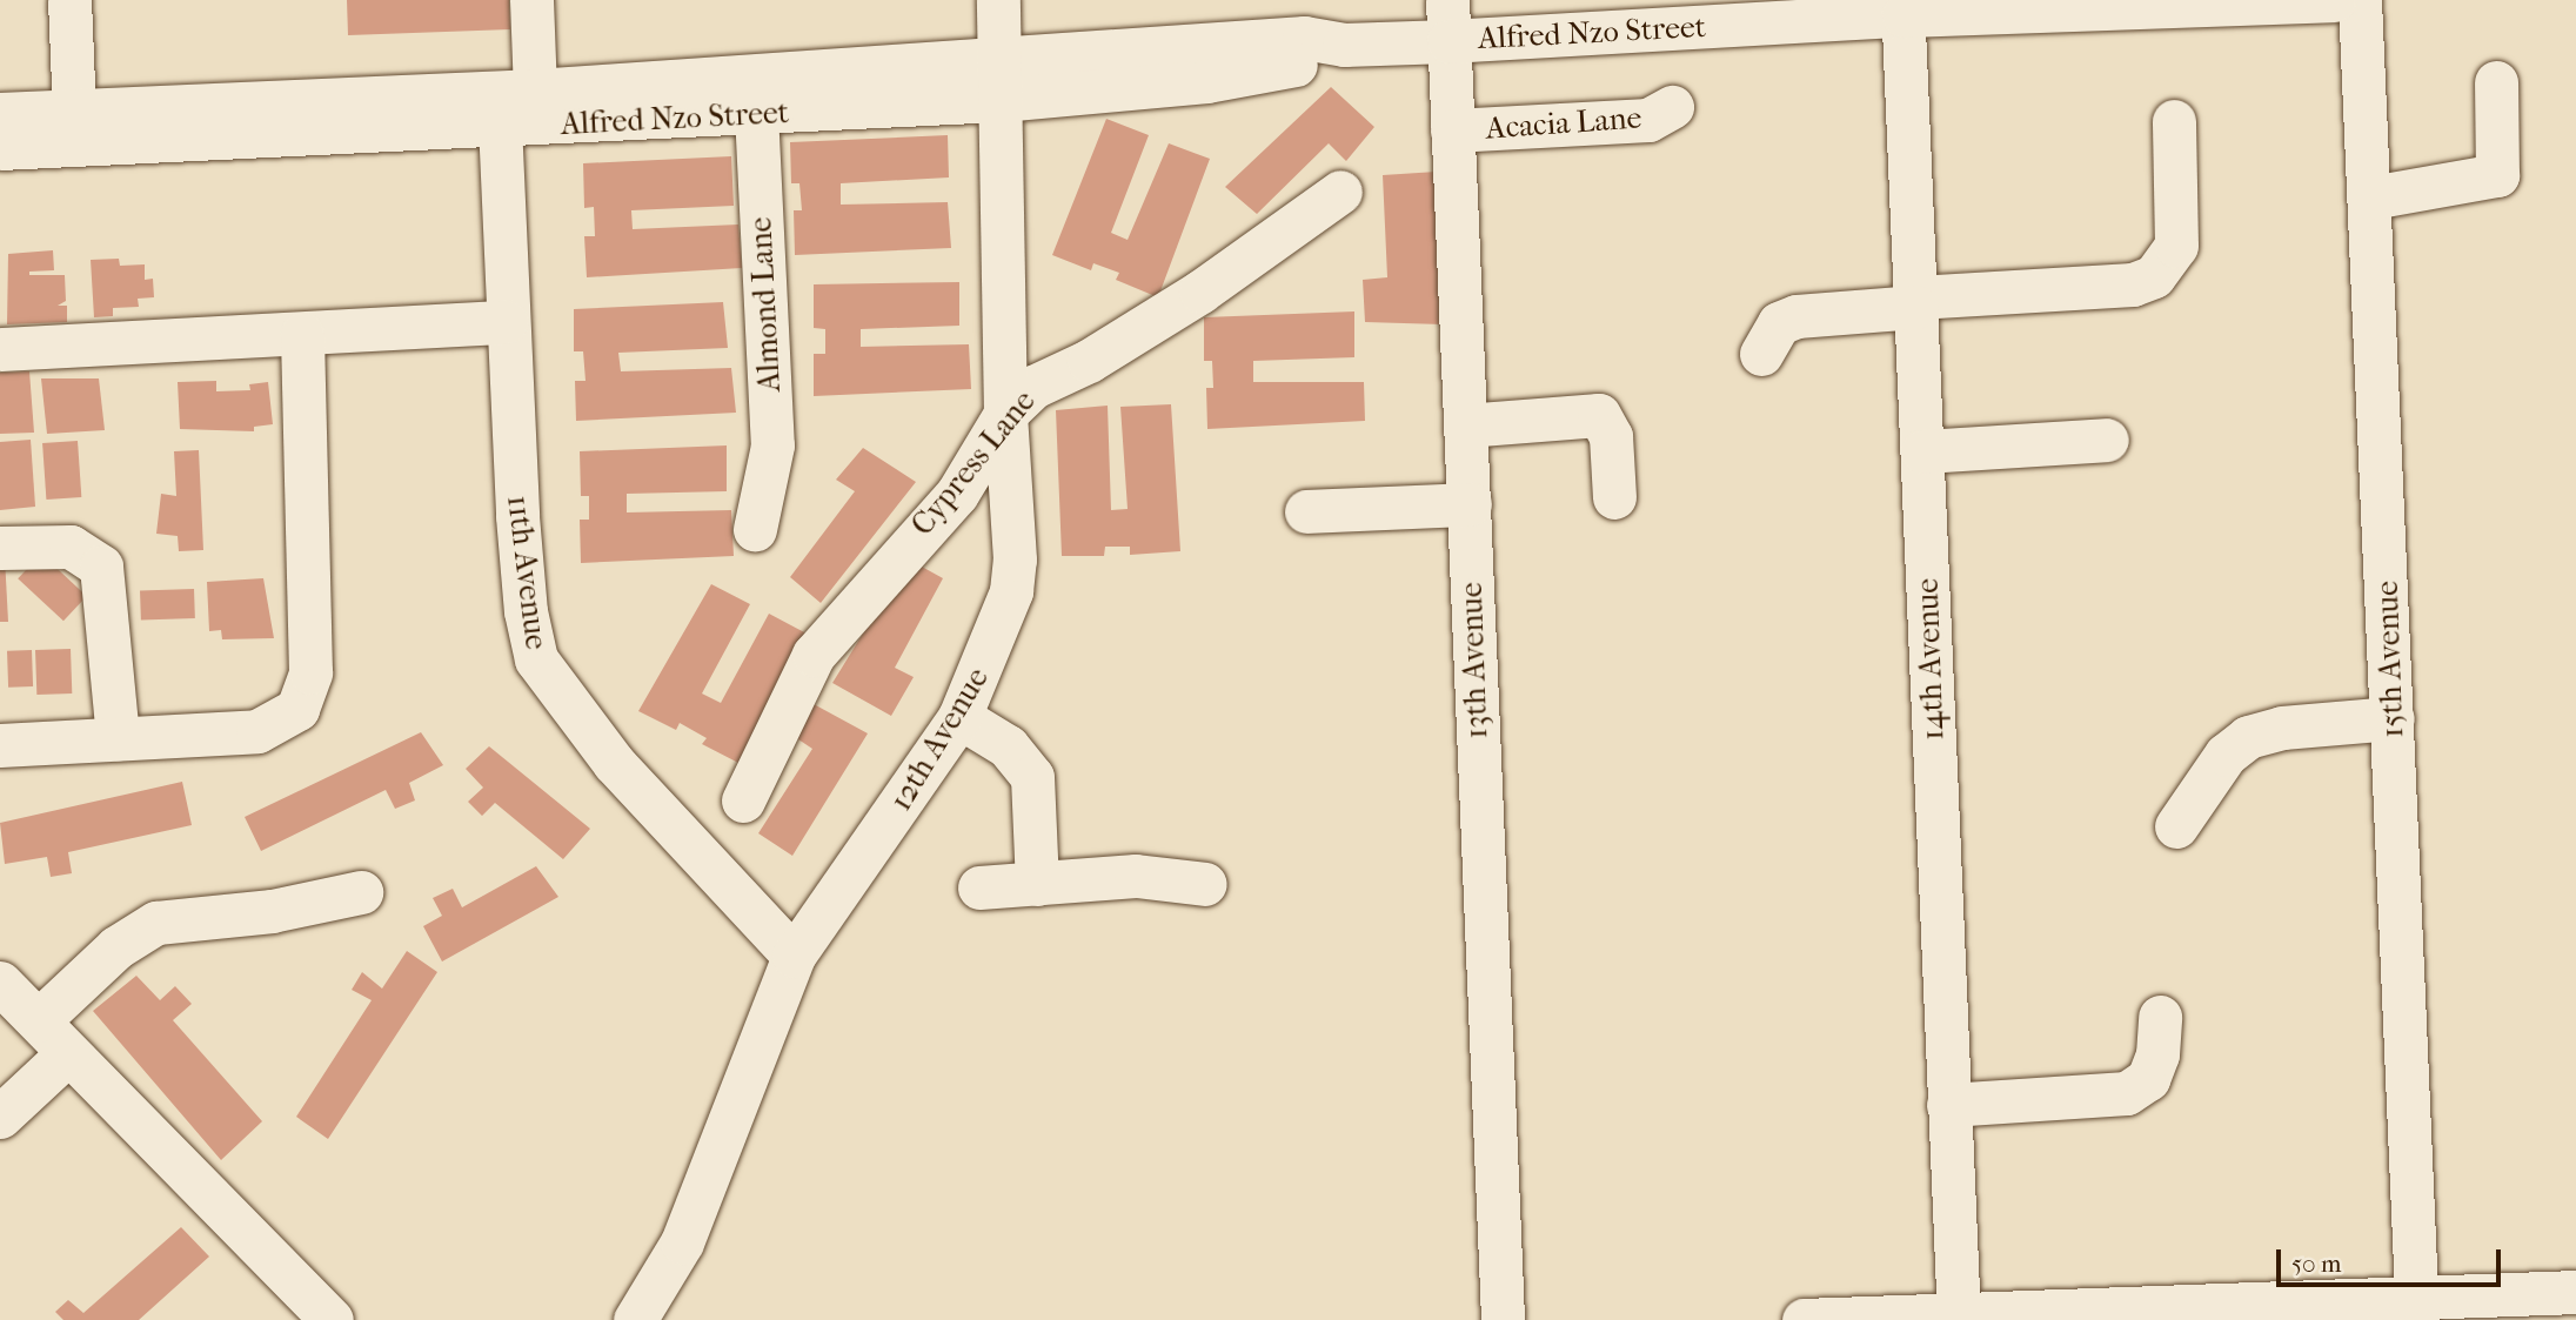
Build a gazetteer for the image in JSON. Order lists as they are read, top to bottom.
{
  "streets": {
    "street": [
      "Alfred Nzo Street",
      "Acacia Lane",
      "Almond Lane",
      "Cypress Lane",
      "11th Avenue",
      "14th Avenue",
      "15th Avenue",
      "13th Avenue",
      "12th Avenue"
    ]
  },
  "crossings": [
    ["Alfred Nzo Street", "Almond Lane"],
    ["Alfred Nzo Street", "11th Avenue"],
    ["Alfred Nzo Street", "14th Avenue"],
    ["Alfred Nzo Street", "13th Avenue"],
    ["Alfred Nzo Street", "12th Avenue"],
    ["Acacia Lane", "13th Avenue"],
    ["Cypress Lane", "12th Avenue"],
    ["11th Avenue", "12th Avenue"]
  ],
  "scale_bar": "50 m"
}
